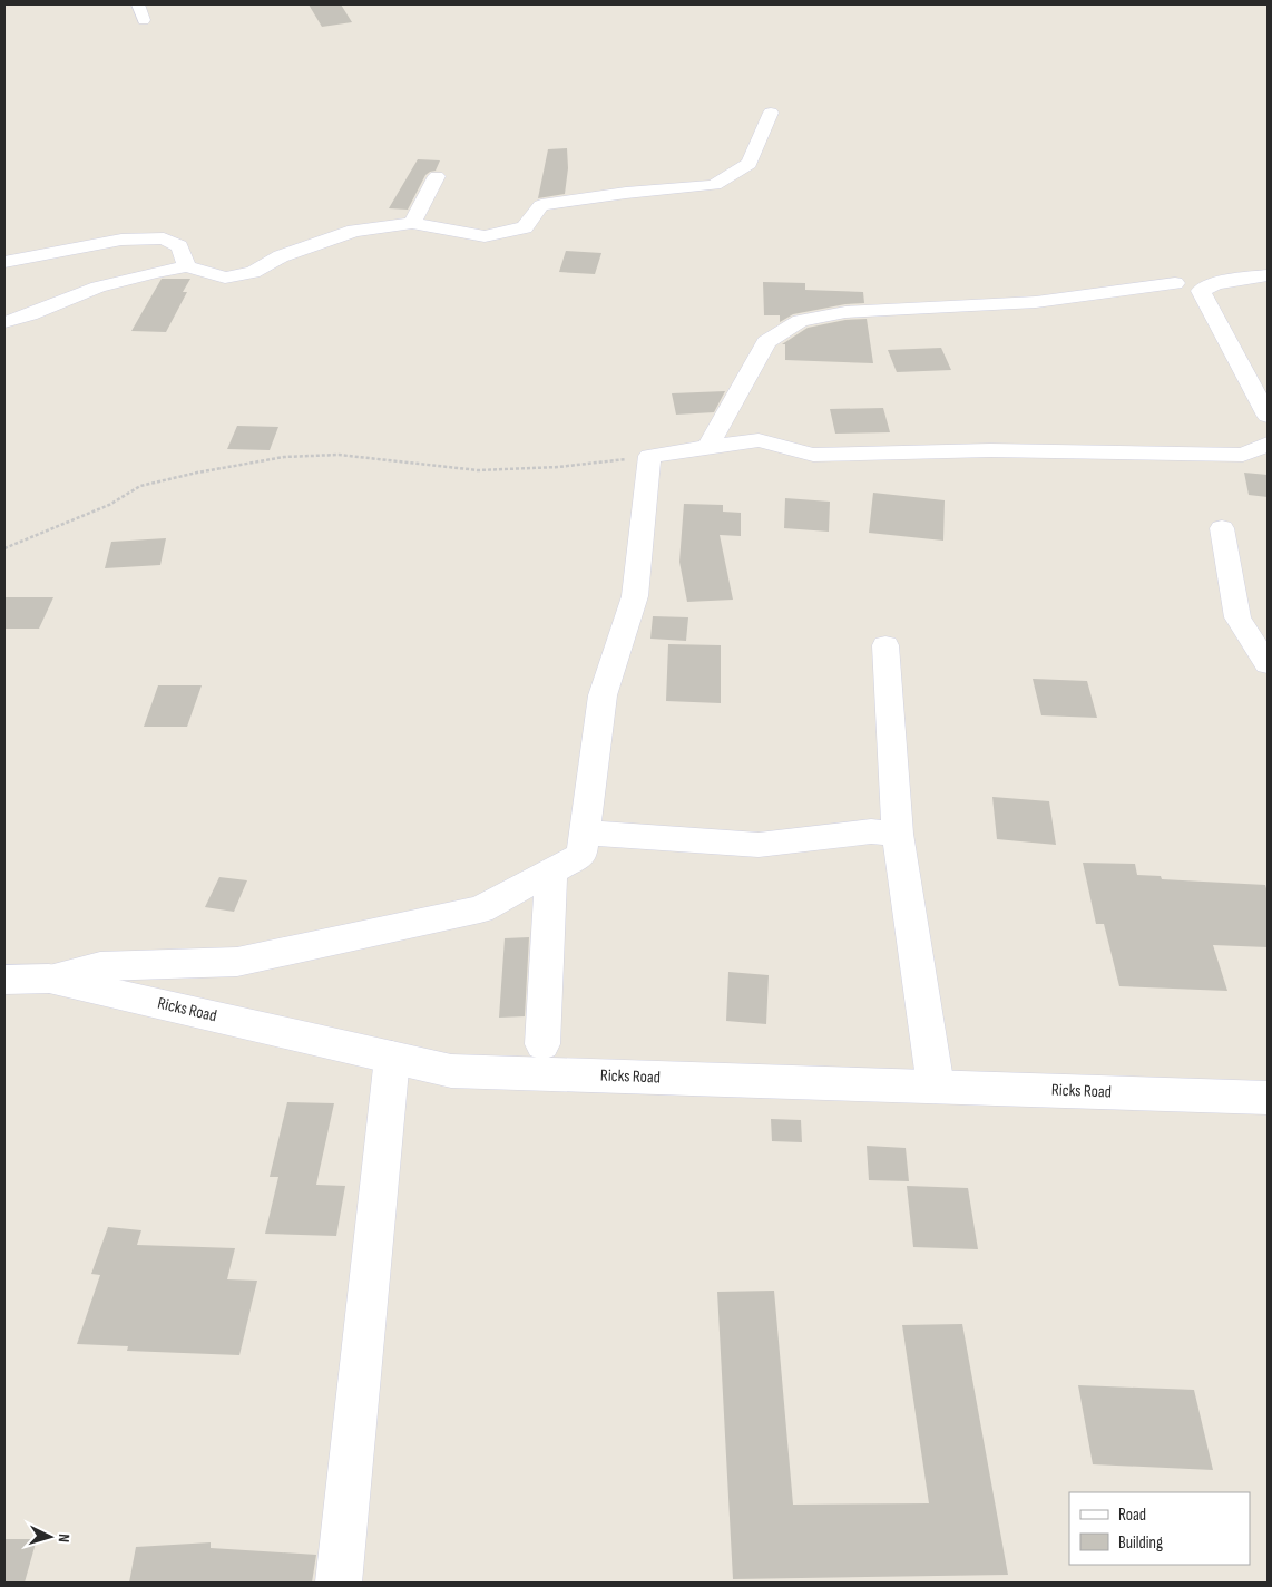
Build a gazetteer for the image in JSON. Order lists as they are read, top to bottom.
{
  "streets": {
    "street": ["Ricks Road"]
  },
  "legend": ["Road", "Building"],
  "north": "right"
}
